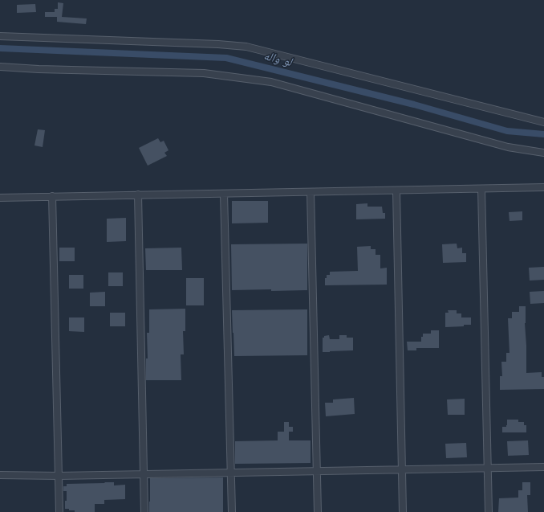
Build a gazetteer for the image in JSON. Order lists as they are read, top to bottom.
{
  "water": ["لو واله"]
}
